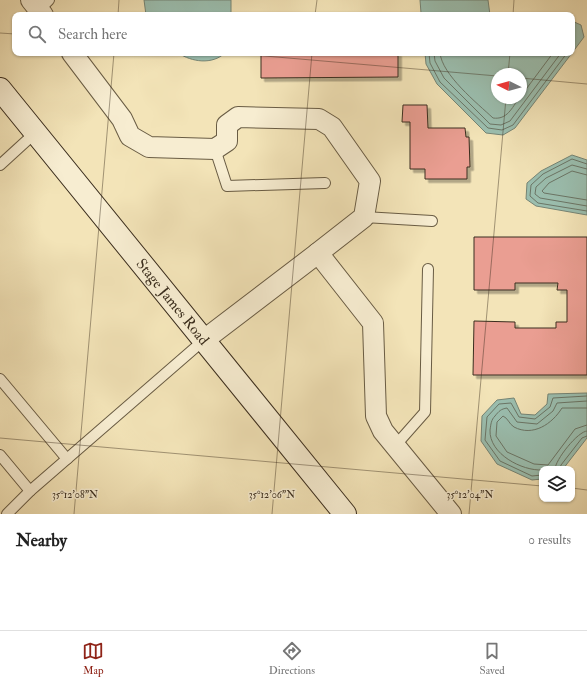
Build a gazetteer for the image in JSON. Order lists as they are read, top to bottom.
{
  "streets": {
    "main road": ["Stage James Road"]
  },
  "north": "left",
  "page": {
    "search": "Search here",
    "heading": ["Nearby", "0 results"],
    "nav": ["Map", "Directions", "Saved"]
  },
  "coordinates": ["35°12'08\"N", "35°12'06\"N", "35°12'04\"N"]
}
